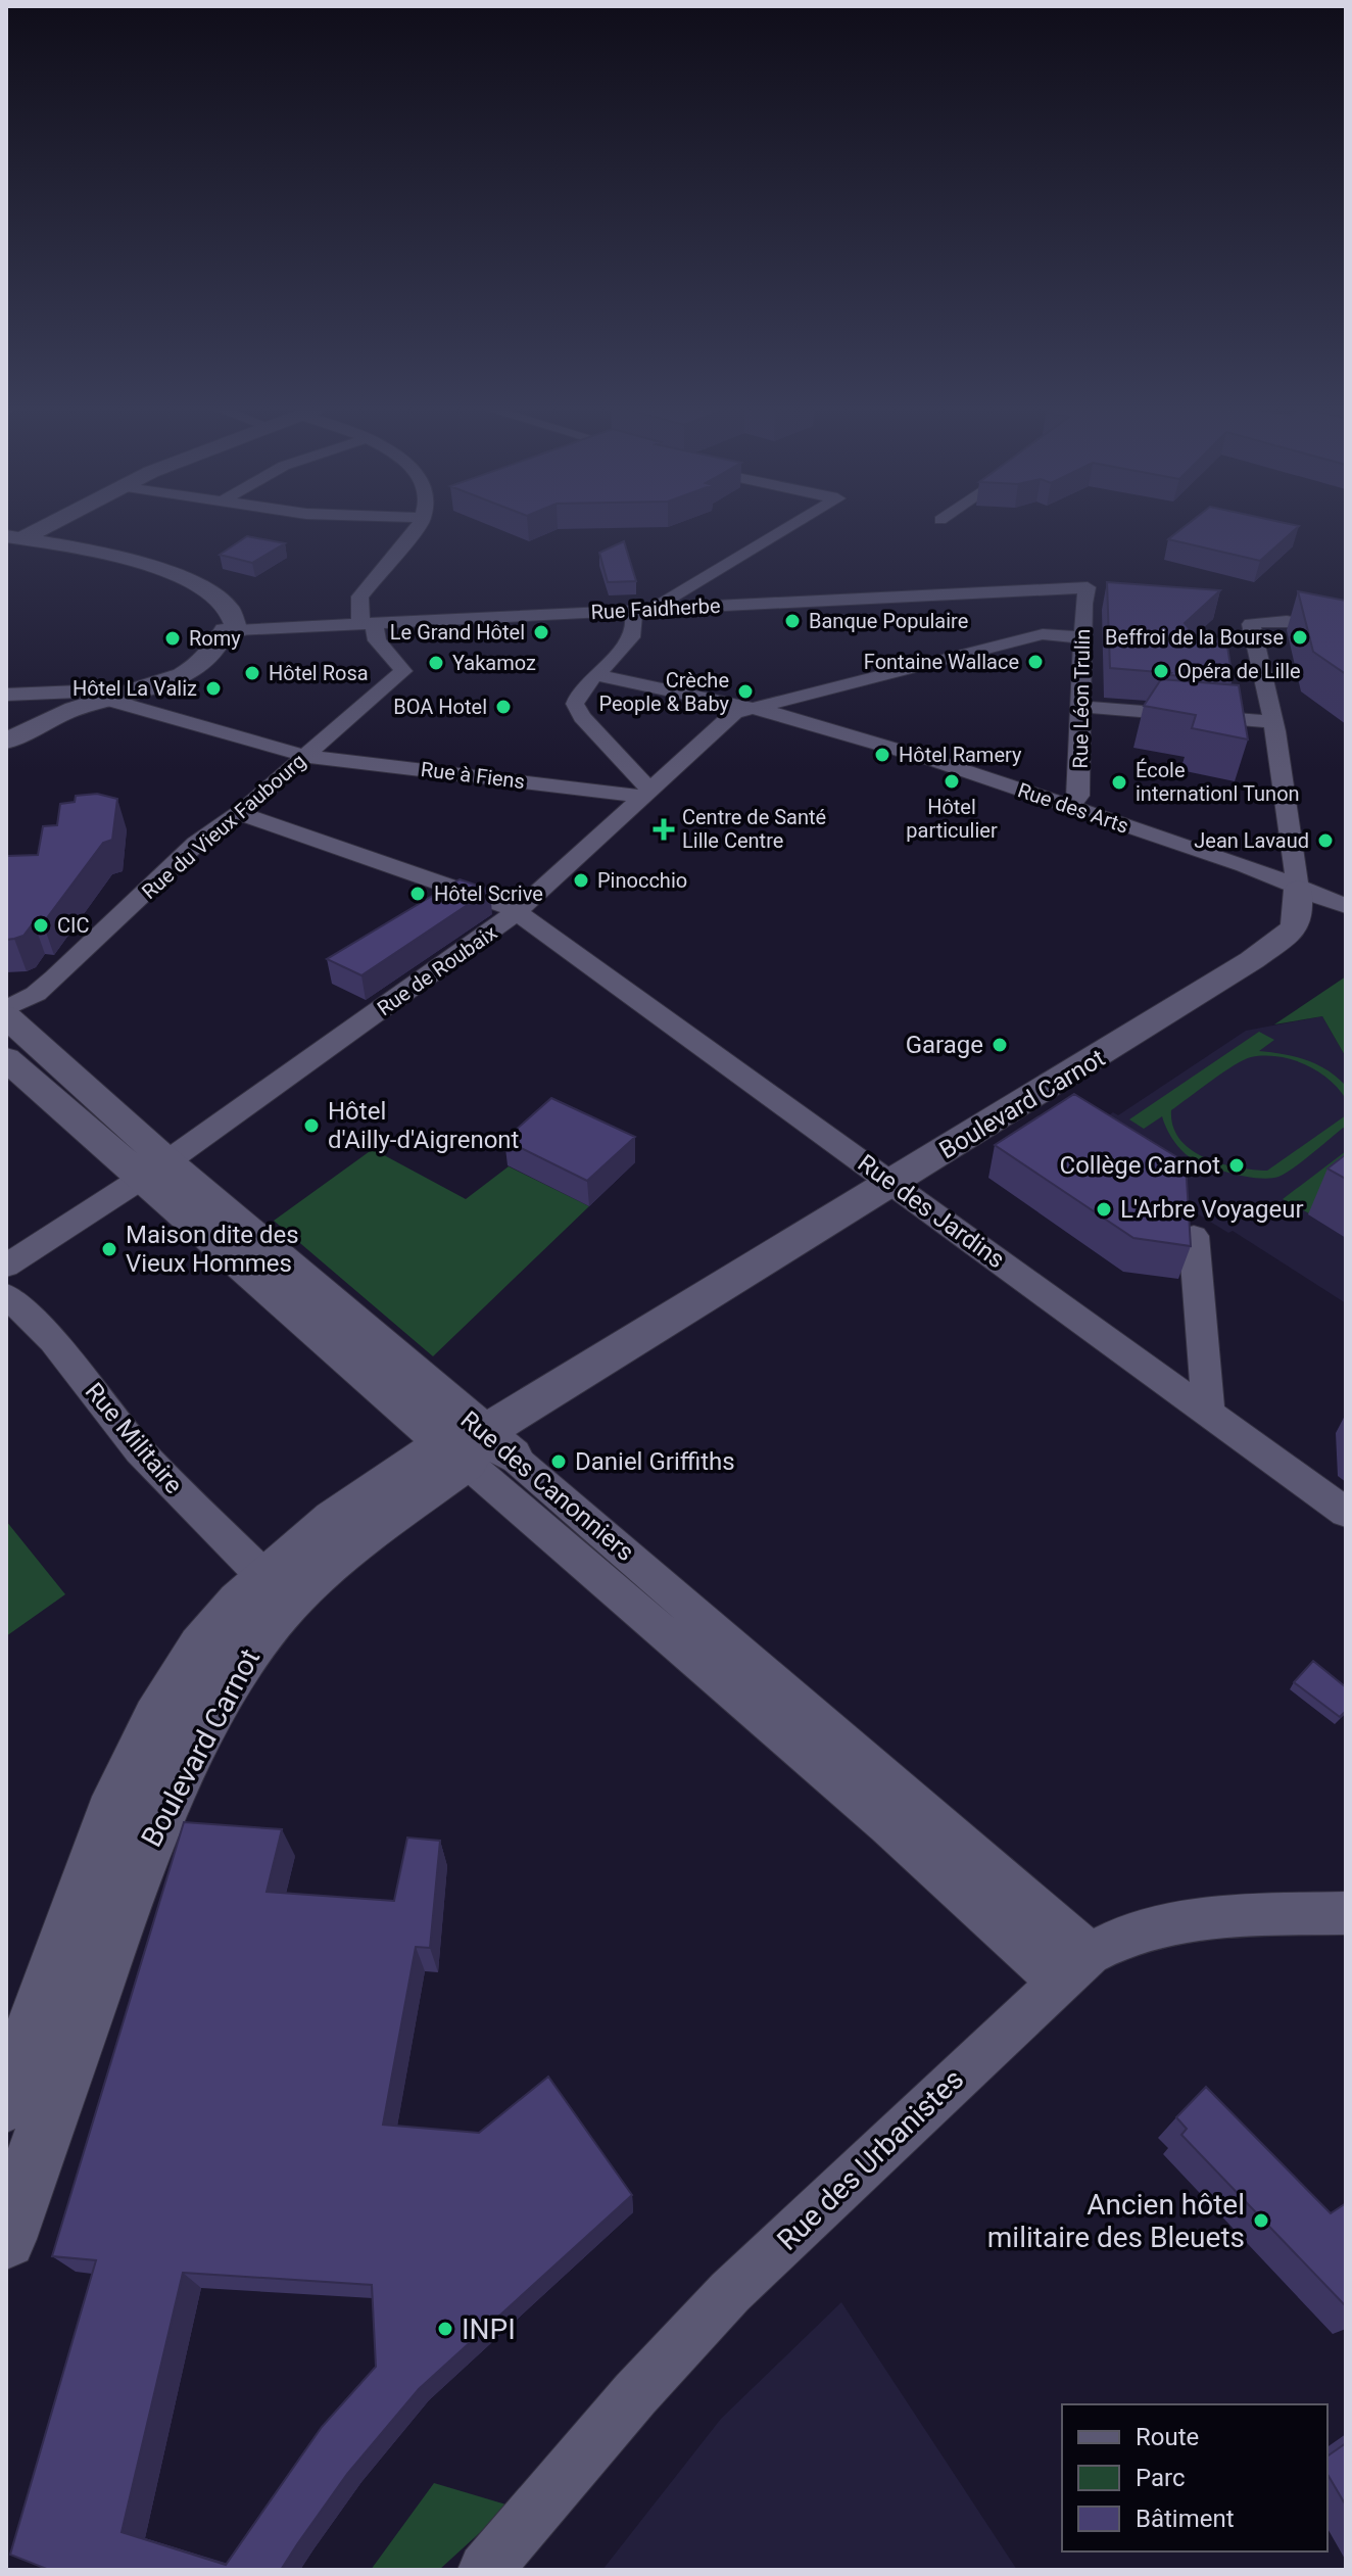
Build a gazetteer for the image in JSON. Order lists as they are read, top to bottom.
{
  "streets": {
    "street": [
      "Rue Faidherbe",
      "Rue Léon Trulin",
      "Rue à Fiens",
      "Rue des Arts",
      "Rue du Vieux Faubourg",
      "Rue de Roubaix",
      "Boulevard Carnot",
      "Rue des Jardins",
      "Rue Militaire",
      "Rue des Canonniers",
      "Rue des Urbanistes"
    ]
  },
  "crossings": [
    ["Rue Faidherbe", "Rue Léon Trulin"],
    ["Rue Faidherbe", "Rue du Vieux Faubourg"],
    ["Rue Léon Trulin", "Rue des Arts"],
    ["Rue à Fiens", "Rue du Vieux Faubourg"],
    ["Rue à Fiens", "Rue de Roubaix"],
    ["Rue des Arts", "Rue de Roubaix"],
    ["Rue des Arts", "Boulevard Carnot"],
    ["Rue du Vieux Faubourg", "Rue des Jardins"],
    ["Rue de Roubaix", "Rue des Jardins"],
    ["Rue de Roubaix", "Rue des Canonniers"],
    ["Boulevard Carnot", "Rue des Jardins"],
    ["Boulevard Carnot", "Rue Militaire"],
    ["Boulevard Carnot", "Rue des Canonniers"],
    ["Rue des Canonniers", "Rue des Urbanistes"]
  ],
  "places": {
    "other": [
      "Banque Populaire",
      "Le Grand Hôtel",
      "Beffroi de la Bourse",
      "Romy",
      "Fontaine Wallace",
      "Yakamoz",
      "Opéra de Lille",
      "Hôtel Rosa",
      "Hôtel La Valiz",
      "Crèche People & Baby",
      "BOA Hotel",
      "Hôtel Ramery",
      "Hôtel particulier",
      "École internationl Tunon",
      "Jean Lavaud",
      "Pinocchio",
      "Hôtel Scrive",
      "CIC",
      "Garage",
      "Hôtel d'Ailly-d'Aigrenont",
      "Collège Carnot",
      "L'Arbre Voyageur",
      "Maison dite des Vieux Hommes",
      "Daniel Griffiths",
      "Ancien hôtel militaire des Bleuets",
      "INPI"
    ],
    "health": ["Centre de Santé Lille Centre"]
  },
  "legend": ["Route", "Parc", "Bâtiment"]
}
